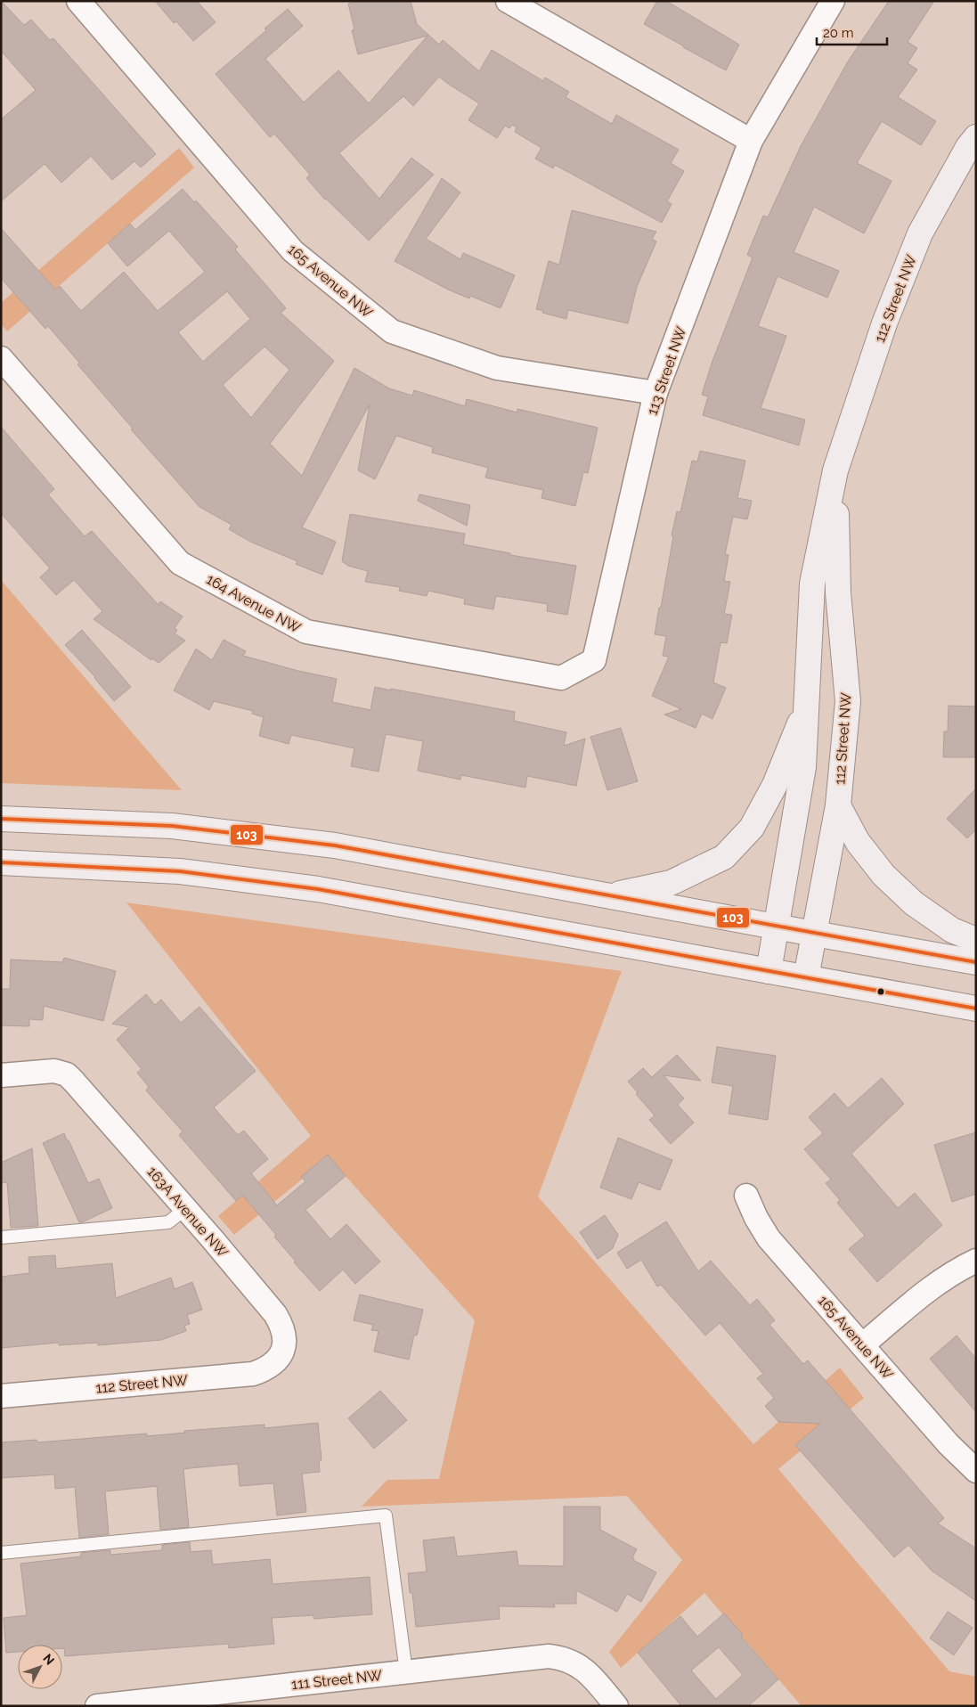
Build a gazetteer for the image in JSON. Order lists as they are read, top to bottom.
{
  "streets": {
    "main road": ["112 Street NW"],
    "street": [
      "165 Avenue NW",
      "113 Street NW",
      "164 Avenue NW",
      "163A Avenue NW",
      "111 Street NW"
    ]
  },
  "crossings": [
    ["165 Avenue NW", "113 Street NW"],
    ["112 Street NW", "163A Avenue NW"],
    ["113 Street NW", "164 Avenue NW"]
  ],
  "lines": ["transit line 103"],
  "scale_bar": "20 m",
  "north": "top right"
}
